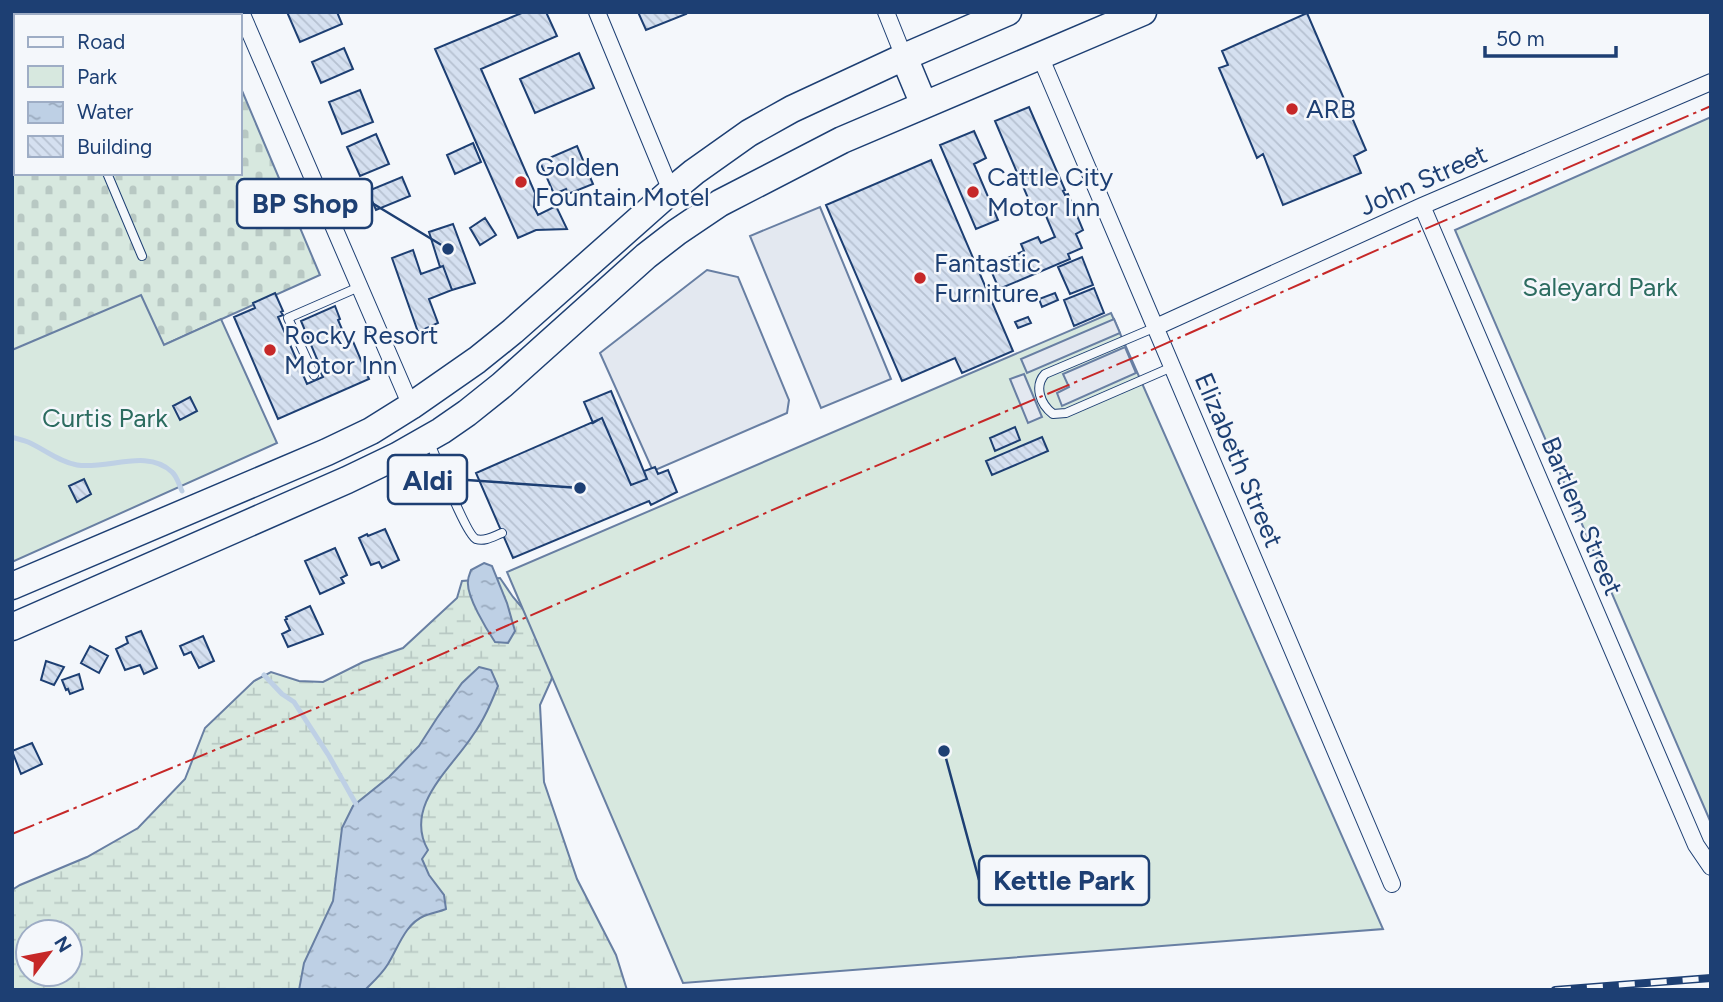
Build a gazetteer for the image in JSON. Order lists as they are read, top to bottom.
{
  "streets": {
    "street": ["John Street", "Elizabeth Street", "Bartlem Street"]
  },
  "crossings": [
    ["John Street", "Elizabeth Street"],
    ["John Street", "Bartlem Street"]
  ],
  "parks": ["Saleyard Park", "Curtis Park"],
  "places": [
    "ARB",
    "Golden Fountain Motel",
    "Cattle City Motor Inn",
    "BP Shop",
    "Fantastic Furniture",
    "Rocky Resort Motor Inn",
    "Aldi",
    "Kettle Park"
  ],
  "legend": [
    "Road",
    "Park",
    "Water",
    "Building"
  ],
  "scale_bar": "50 m",
  "north": "top right"
}
